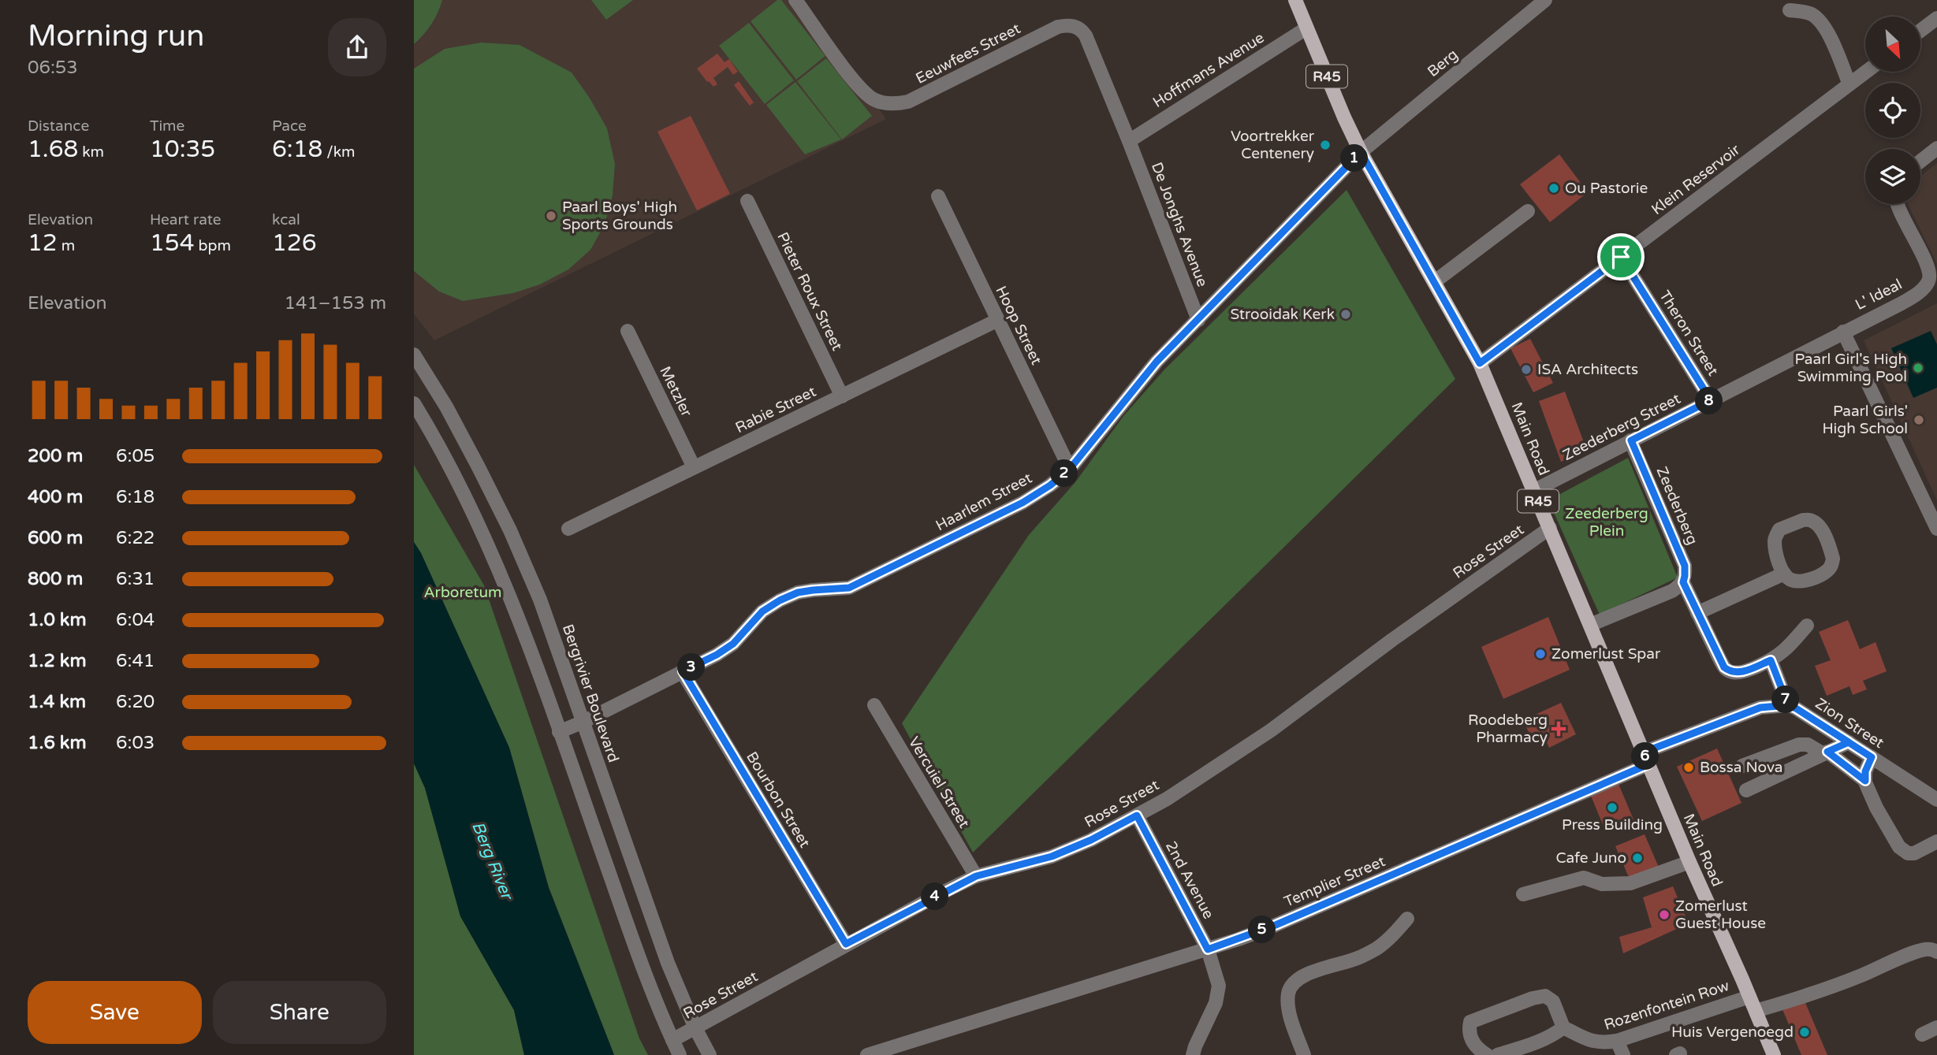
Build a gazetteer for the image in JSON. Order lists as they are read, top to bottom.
{
  "streets": {
    "main road": ["R45", "Main Road"],
    "street": [
      "Eeuwfees Street",
      "Berg",
      "Hoffmans Avenue",
      "Klein Reservoir",
      "De Jonghs Avenue",
      "Pieter Roux Street",
      "L' Ideal",
      "Hoop Street",
      "Theron Street",
      "Metzler",
      "Rabie Street",
      "Zeederberg Street",
      "Haarlem Street",
      "Zeederberg",
      "Rose Street",
      "Bergrivier Boulevard",
      "Zion Street",
      "Vercuiel Street",
      "Bourbon Street",
      "2nd Avenue",
      "Templier Street",
      "Rozenfontein Row"
    ]
  },
  "crossings": [
    ["Eeuwfees Street", "Hoffmans Avenue"],
    ["Eeuwfees Street", "De Jonghs Avenue"],
    ["Berg", "Main Road"],
    ["Berg", "Haarlem Street"],
    ["Hoffmans Avenue", "De Jonghs Avenue"],
    ["Hoffmans Avenue", "Main Road"],
    ["Klein Reservoir", "Theron Street"],
    ["Klein Reservoir", "Main Road"],
    ["De Jonghs Avenue", "Haarlem Street"],
    ["Pieter Roux Street", "Rabie Street"],
    ["L' Ideal", "Zeederberg Street"],
    ["Hoop Street", "Rabie Street"],
    ["Hoop Street", "Haarlem Street"],
    ["Theron Street", "Zeederberg Street"],
    ["Metzler", "Rabie Street"],
    ["Zeederberg Street", "Main Road"],
    ["Zeederberg Street", "Zeederberg"],
    ["Main Road", "Haarlem Street"],
    ["Main Road", "Rose Street"],
    ["Main Road", "Templier Street"],
    ["Main Road", "Rozenfontein Row"],
    ["Haarlem Street", "Bergrivier Boulevard"],
    ["Haarlem Street", "Bourbon Street"],
    ["Rose Street", "Bergrivier Boulevard"],
    ["Rose Street", "Vercuiel Street"],
    ["Rose Street", "Bourbon Street"],
    ["Rose Street", "2nd Avenue"],
    ["2nd Avenue", "Templier Street"]
  ],
  "water": ["Berg River"],
  "parks": ["Zeederberg Plein", "Arboretum"],
  "places": {
    "other": [
      "Voortrekker Centenery",
      "Ou Pastorie",
      "Paarl Boys' High Sports Grounds",
      "Strooidak Kerk",
      "Paarl Girl's High Swimming Pool",
      "ISA Architects",
      "Paarl Girls' High School",
      "Zomerlust Spar",
      "Bossa Nova",
      "Press Building",
      "Cafe Juno",
      "Zomerlust Guest House",
      "Huis Vergenoegd"
    ],
    "health": ["Roodeberg Pharmacy"]
  },
  "north": "bottom right",
  "page": {
    "heading": ["Morning run", "06:53"],
    "stats": [
      ["Distance", "1.68 km"],
      ["Time", "10:35"],
      ["Pace", "6:18 /km"],
      ["Elevation", "12 m"],
      ["Heart rate", "154 bpm"],
      ["kcal", "126"]
    ],
    "pins": [
      "1",
      "8",
      "2",
      "3",
      "7",
      "6",
      "4",
      "5"
    ],
    "chart": ["Elevation", "141–153 m"],
    "list": [
      {
        "name": "200 m",
        "note": "6:05"
      },
      {
        "name": "400 m",
        "note": "6:18"
      },
      {
        "name": "600 m",
        "note": "6:22"
      },
      {
        "name": "800 m",
        "note": "6:31"
      },
      {
        "name": "1.0 km",
        "note": "6:04"
      },
      {
        "name": "1.2 km",
        "note": "6:41"
      },
      {
        "name": "1.4 km",
        "note": "6:20"
      },
      {
        "name": "1.6 km",
        "note": "6:03"
      }
    ],
    "buttons": ["Save", "Share"]
  }
}
